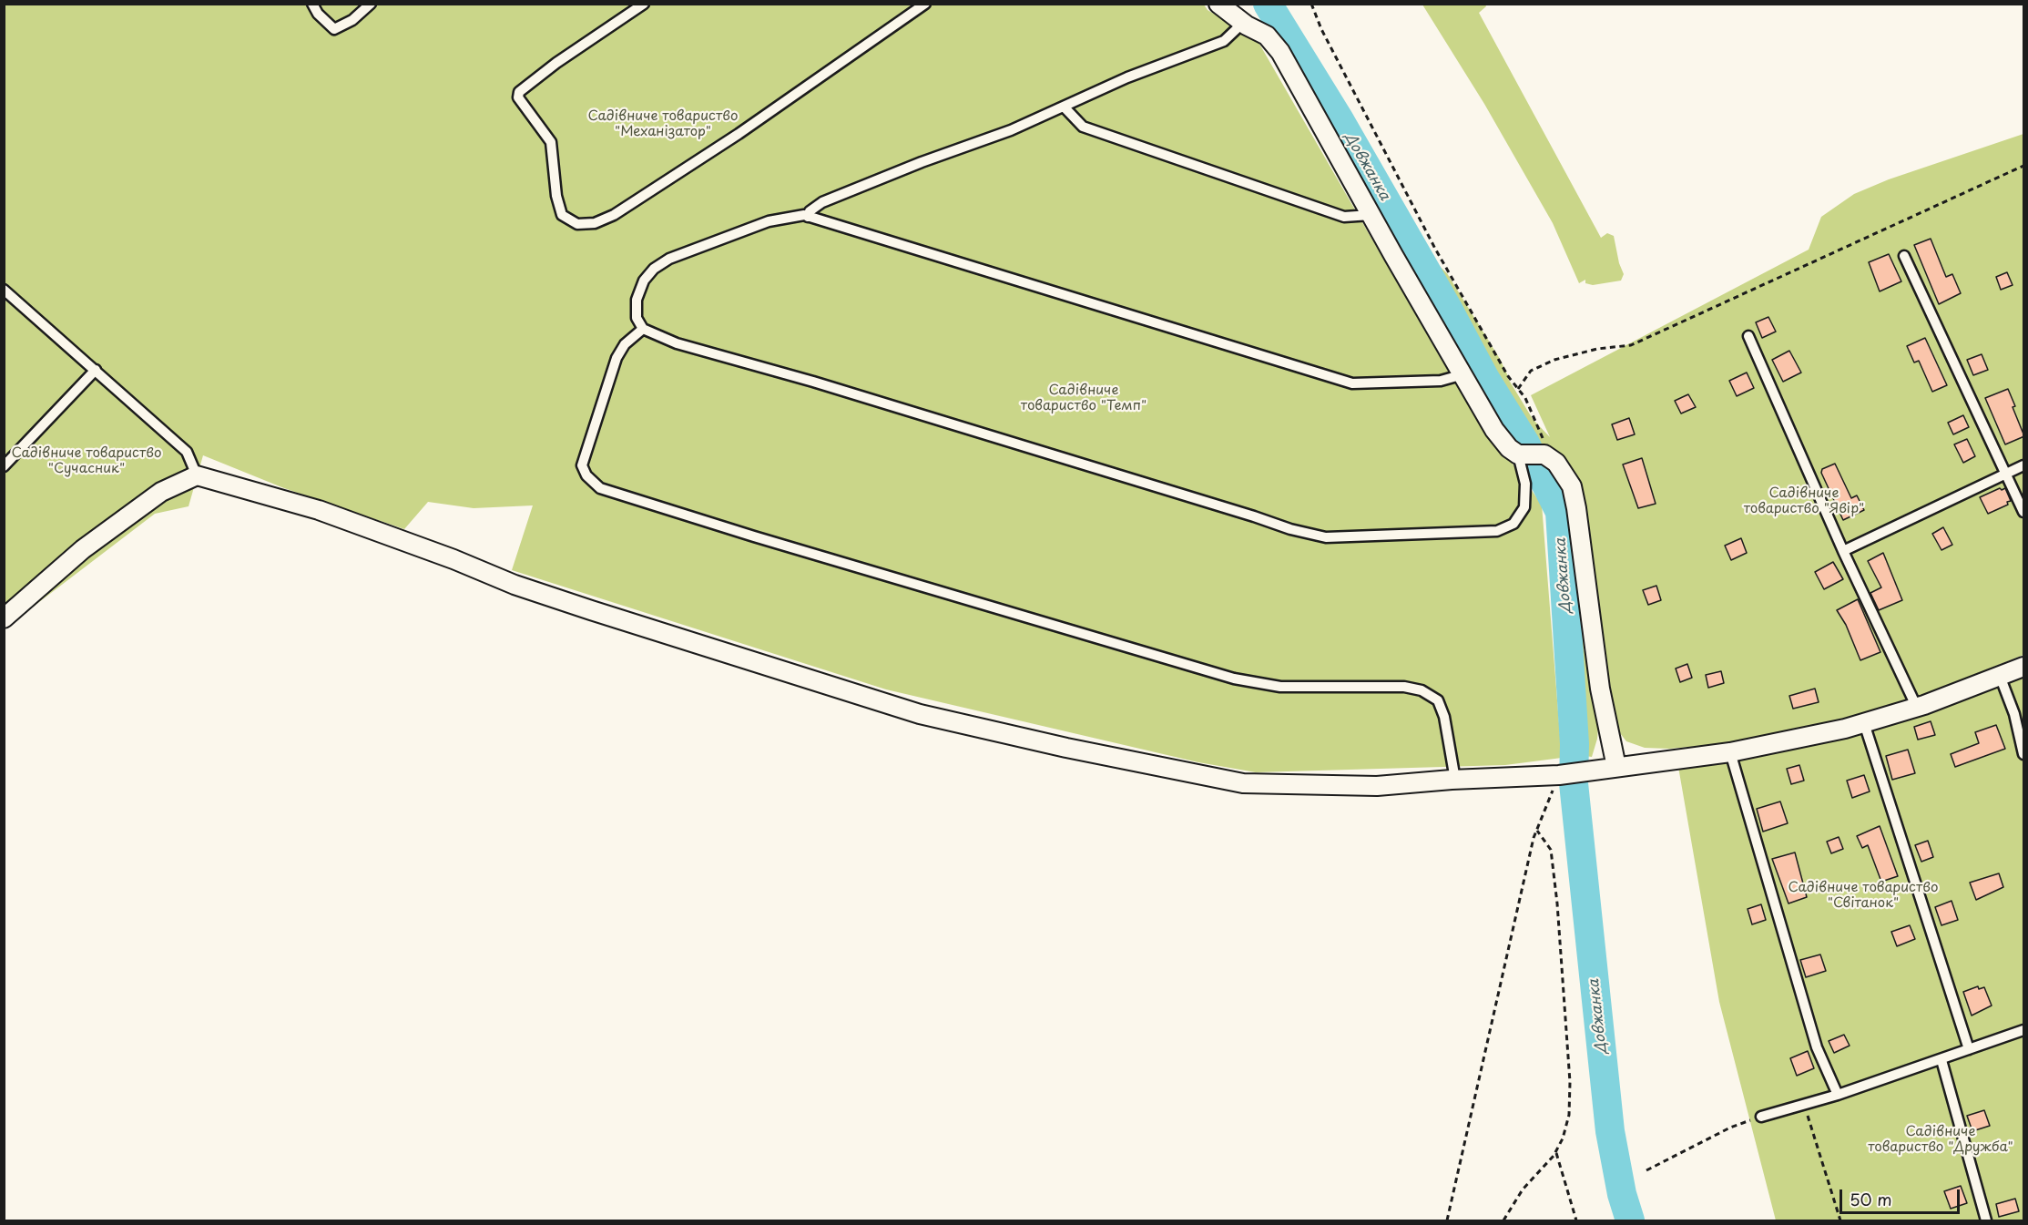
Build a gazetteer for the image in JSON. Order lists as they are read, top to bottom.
{
  "water": ["Довжанка"],
  "parks": [
    "Садівниче товариство \"Механізатор\"",
    "Садівниче товариство \"Темп\"",
    "Садівниче товариство \"Сучасник\"",
    "Садівниче товариство \"Явір\"",
    "Садівниче товариство \"Світанок\"",
    "Садівниче товариство \"Дружба\""
  ],
  "scale_bar": "50 m"
}
